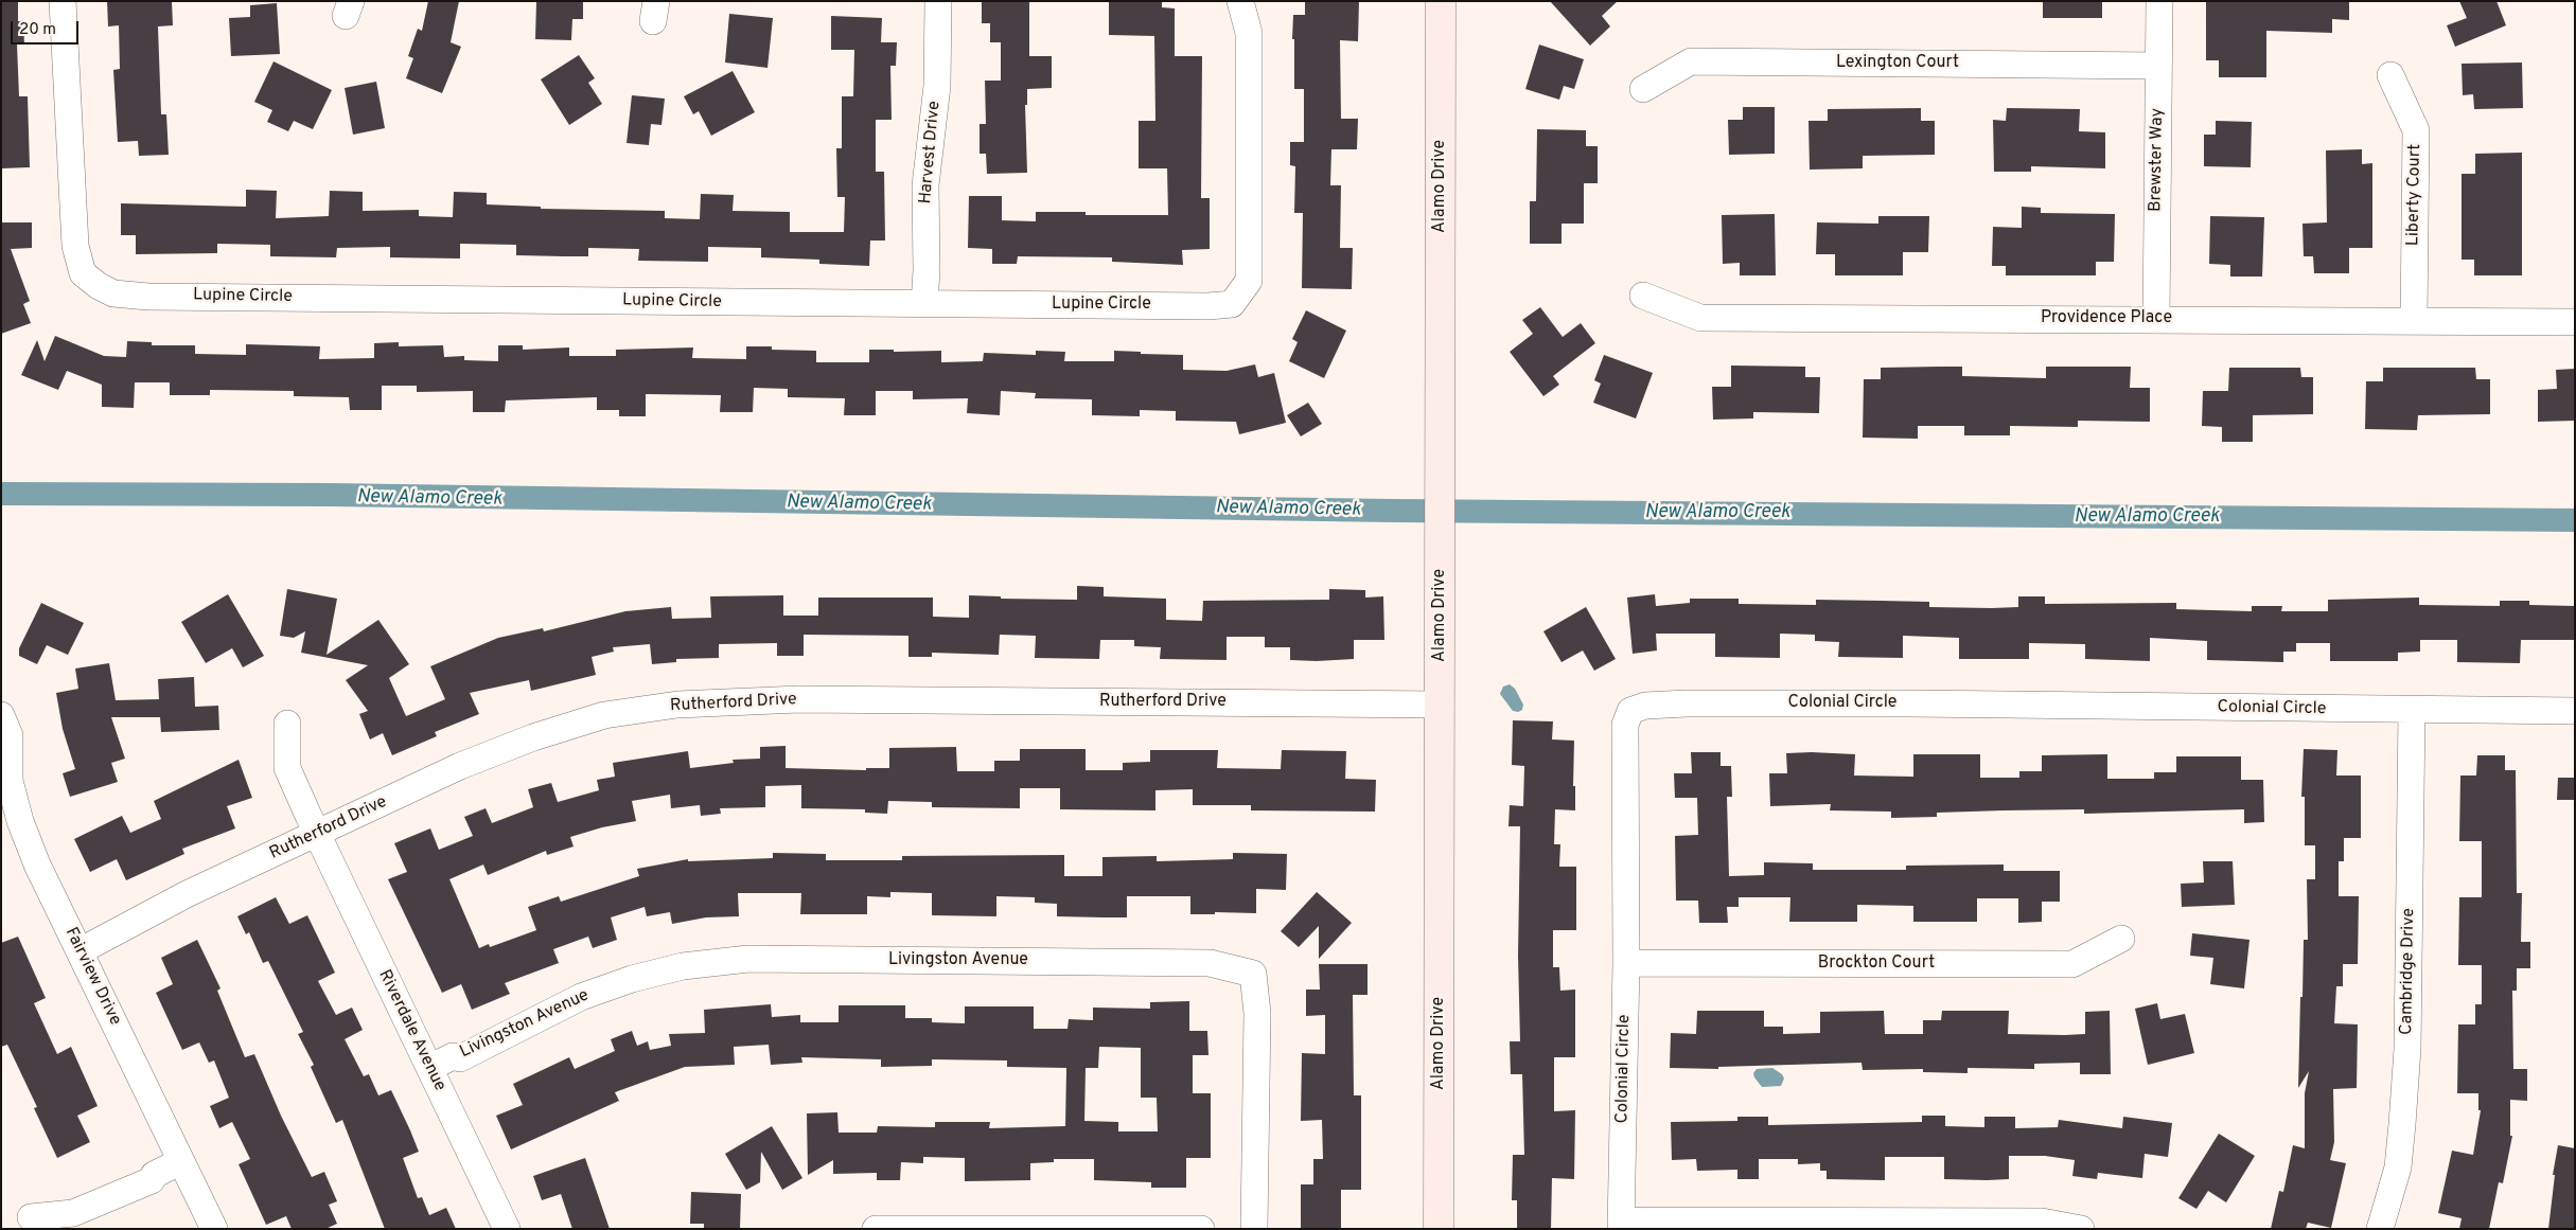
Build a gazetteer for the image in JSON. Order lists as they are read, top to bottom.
{
  "streets": {
    "main road": ["Alamo Drive"],
    "street": [
      "Lexington Court",
      "Harvest Drive",
      "Brewster Way",
      "Liberty Court",
      "Lupine Circle",
      "Providence Place",
      "Rutherford Drive",
      "Colonial Circle",
      "Livingston Avenue",
      "Brockton Court",
      "Cambridge Drive",
      "Fairview Drive",
      "Riverdale Avenue"
    ]
  },
  "crossings": [
    ["Lexington Court", "Brewster Way"],
    ["Harvest Drive", "Lupine Circle"],
    ["Brewster Way", "Providence Place"],
    ["Alamo Drive", "Rutherford Drive"],
    ["Liberty Court", "Providence Place"],
    ["Rutherford Drive", "Fairview Drive"],
    ["Rutherford Drive", "Riverdale Avenue"],
    ["Colonial Circle", "Brockton Court"],
    ["Colonial Circle", "Cambridge Drive"],
    ["Livingston Avenue", "Riverdale Avenue"]
  ],
  "water": ["New Alamo Creek"],
  "scale_bar": "20 m"
}
